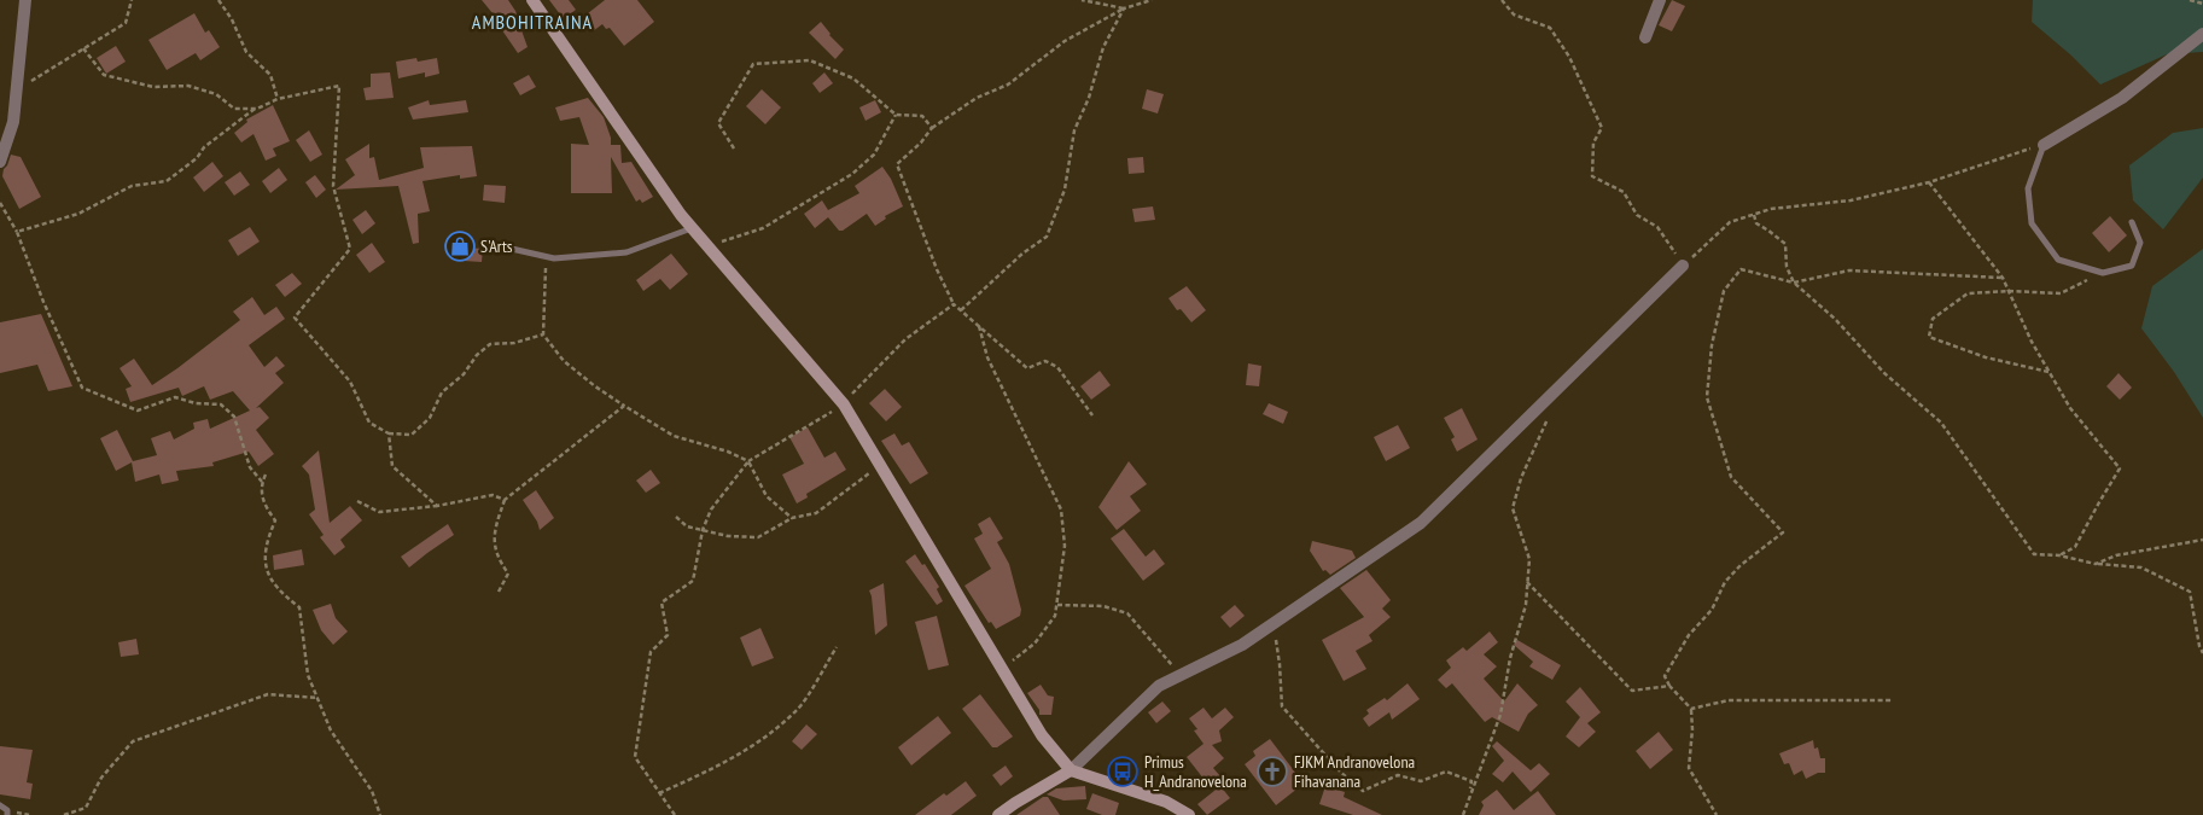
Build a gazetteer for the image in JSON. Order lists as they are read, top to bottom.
{
  "districts": ["AMBOHITRAINA"],
  "places": {
    "shop": ["S'Arts"],
    "bus stop": ["Primus H_Andranovelona"],
    "church": ["FJKM Andranovelona Fihavanana"]
  }
}
